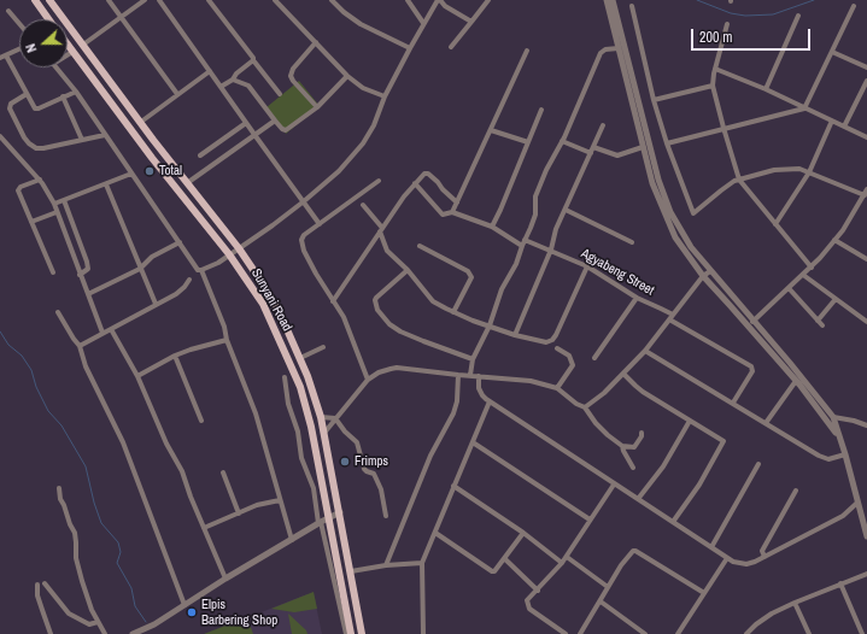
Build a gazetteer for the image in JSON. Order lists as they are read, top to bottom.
{
  "streets": {
    "main road": ["Sunyani Road"],
    "street": ["Agyabeng Street"]
  },
  "places": ["Total", "Frimps", "Elpis Barbering Shop"],
  "scale_bar": "200 m",
  "north": "left"
}
